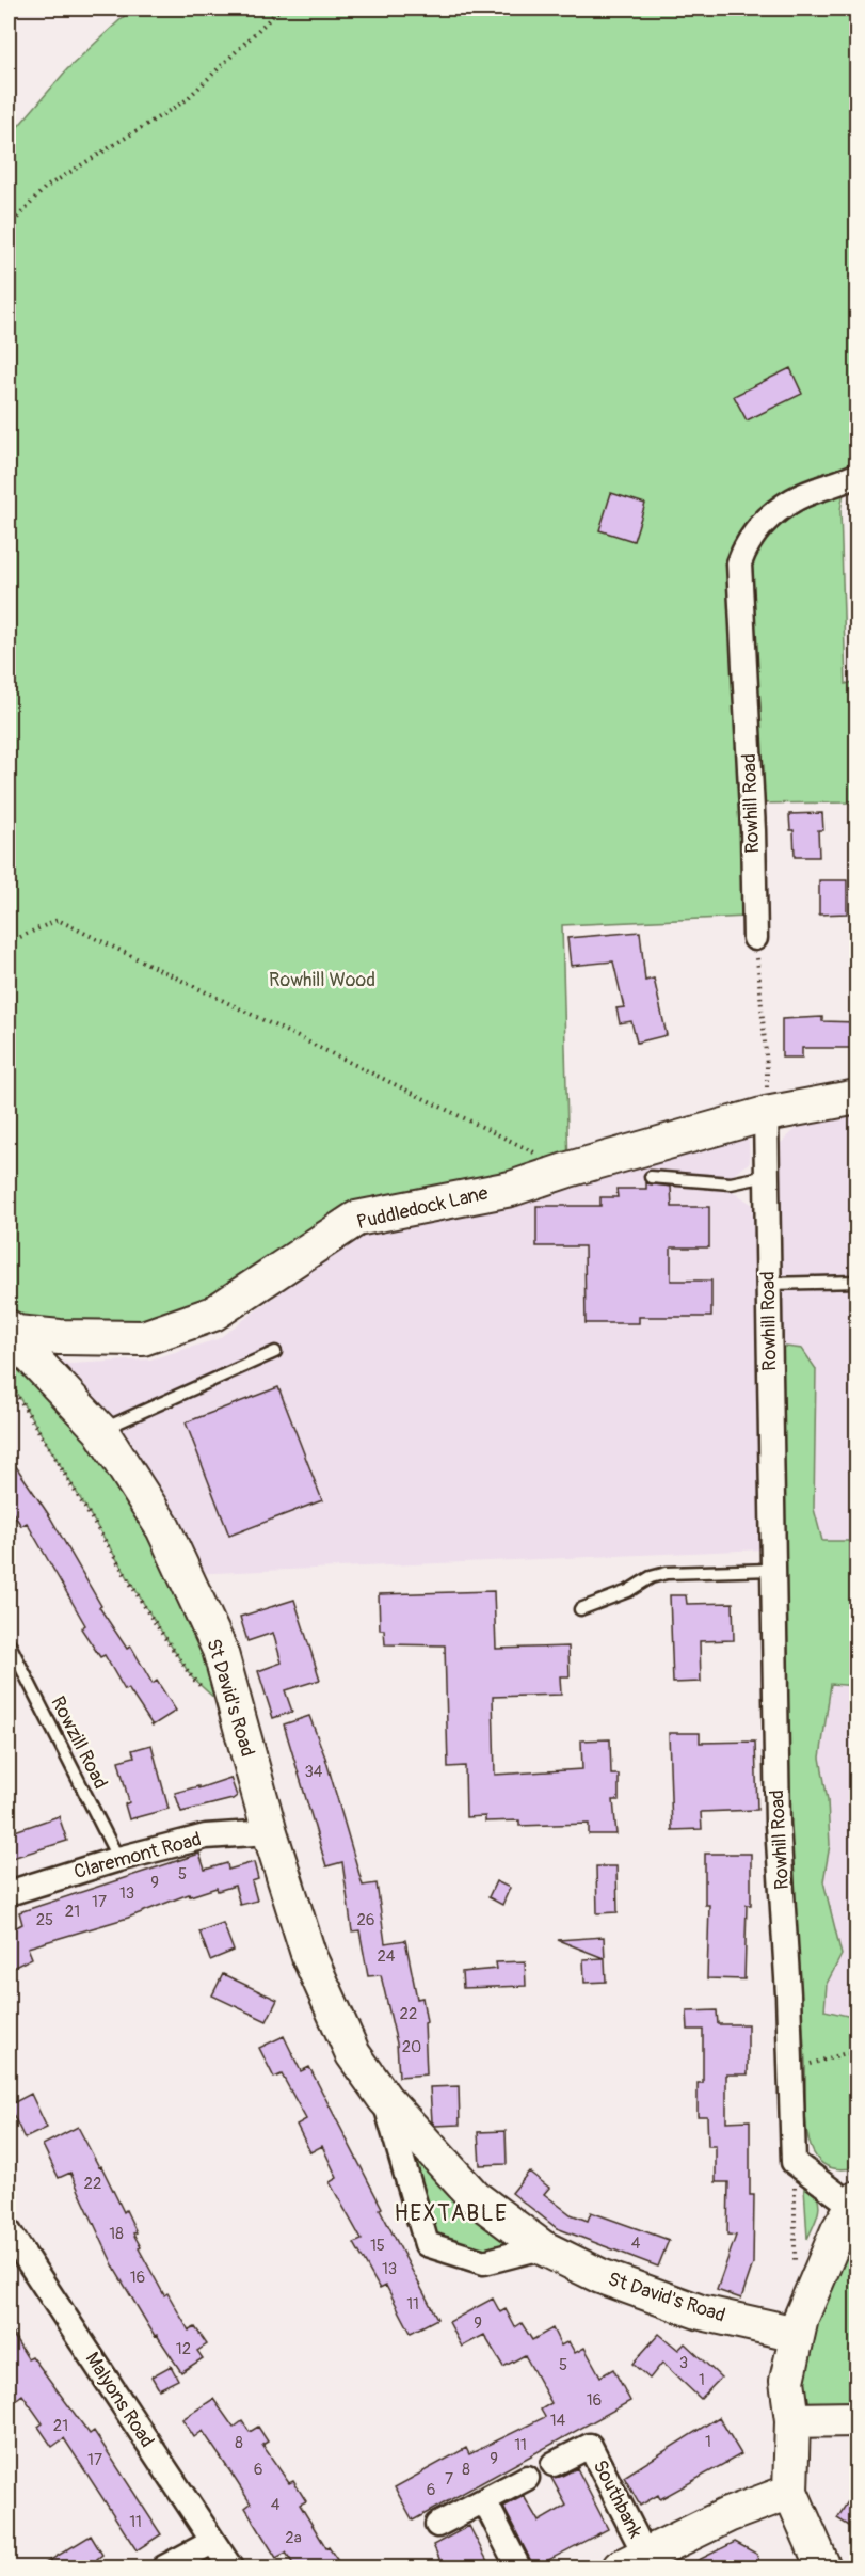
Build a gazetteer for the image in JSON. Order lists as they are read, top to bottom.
{
  "streets": {
    "street": [
      "Rowhill Road",
      "Puddledock Lane",
      "St David's Road",
      "Claremont Road",
      "Malyons Road",
      "Southbank"
    ],
    "lane": ["Rowzill Road"]
  },
  "crossings": [
    ["Rowhill Road", "Puddledock Lane"],
    ["St David's Road", "Claremont Road"],
    ["Rowzill Road", "Claremont Road"]
  ],
  "districts": ["HEXTABLE"],
  "parks": ["Rowhill Wood"],
  "house_numbers": [
    "34",
    "5",
    "9",
    "13",
    "17",
    "21",
    "25",
    "26",
    "24",
    "22",
    "20",
    "22",
    "18",
    "4",
    "15",
    "13",
    "16",
    "11",
    "9",
    "12",
    "3",
    "5",
    "1",
    "16",
    "14",
    "21",
    "1",
    "8",
    "11",
    "9",
    "17",
    "6",
    "8",
    "7",
    "6",
    "4",
    "11",
    "2a"
  ]
}
